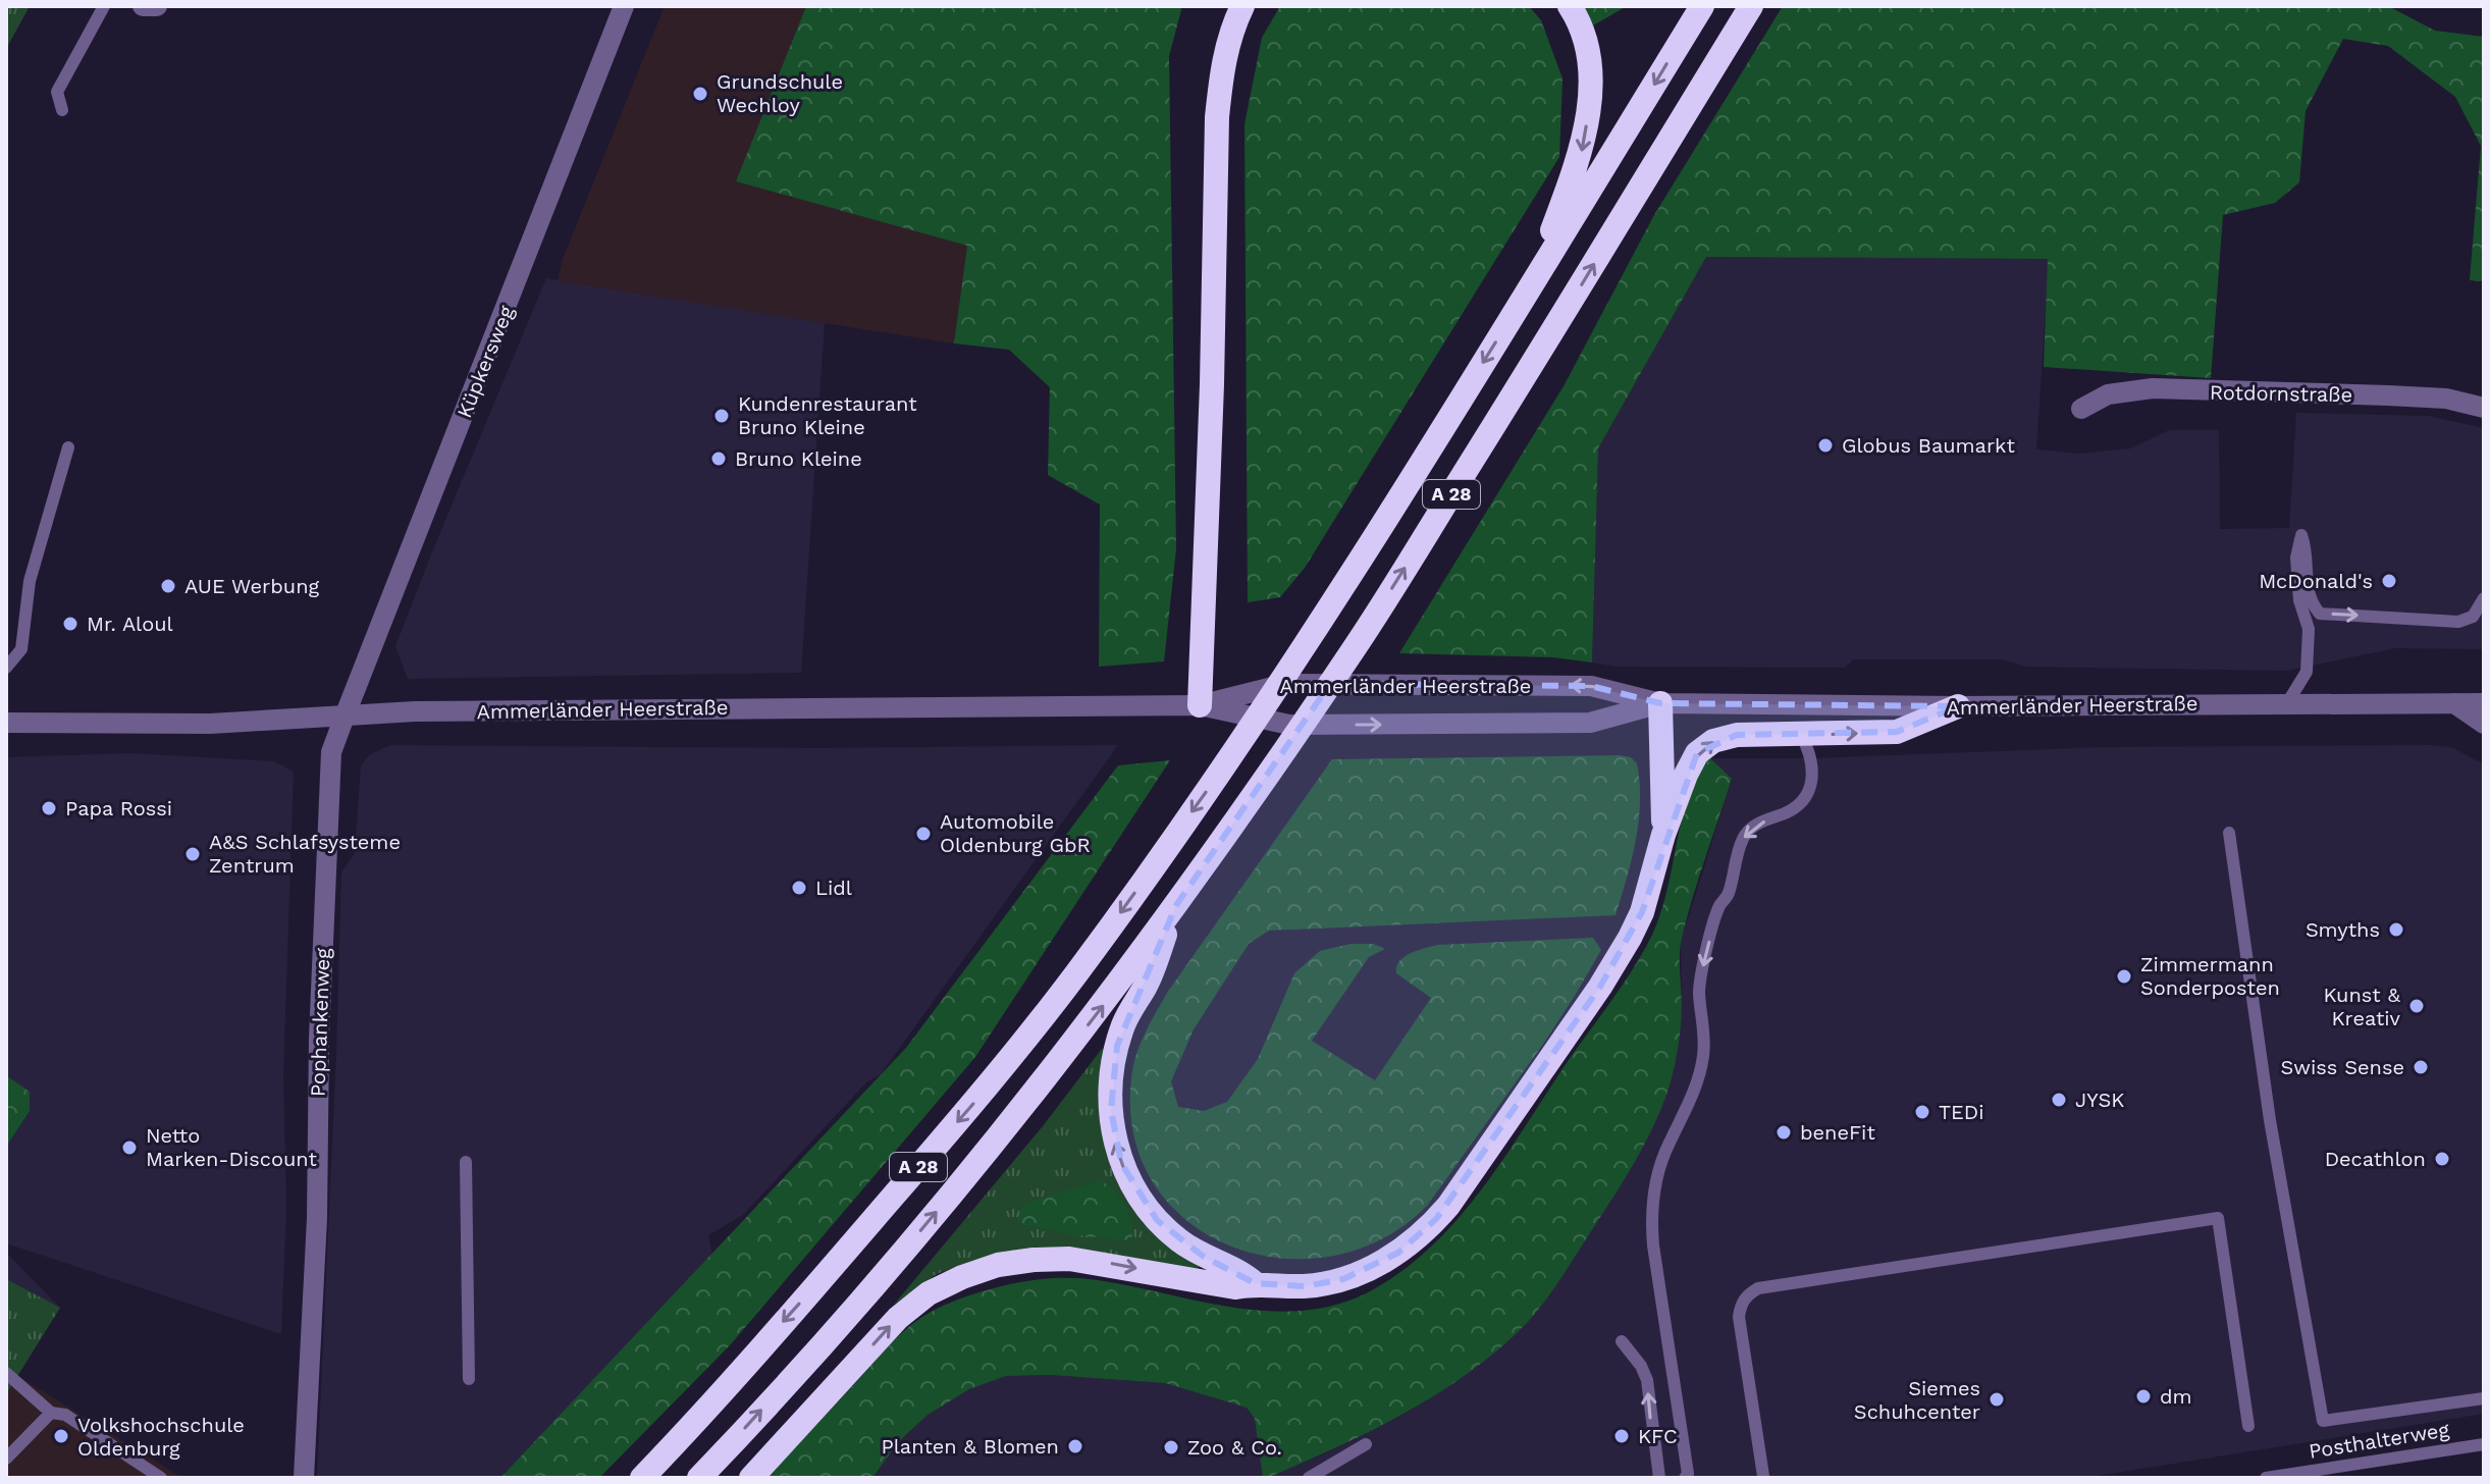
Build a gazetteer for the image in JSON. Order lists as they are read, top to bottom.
{
  "streets": {
    "highway": ["A 28"],
    "street": [
      "Küpkersweg",
      "Rotdornstraße",
      "Ammerländer Heerstraße",
      "Pophankenweg"
    ],
    "lane": ["Posthalterweg"]
  },
  "crossings": [
    ["Küpkersweg", "Ammerländer Heerstraße"],
    ["Küpkersweg", "Pophankenweg"],
    ["Ammerländer Heerstraße", "Pophankenweg"]
  ],
  "places": [
    "Grundschule Wechloy",
    "Kundenrestaurant Bruno Kleine",
    "Globus Baumarkt",
    "Bruno Kleine",
    "McDonald's",
    "AUE Werbung",
    "Mr. Aloul",
    "Papa Rossi",
    "Automobile Oldenburg GbR",
    "A&S Schlafsysteme Zentrum",
    "Lidl",
    "Smyths",
    "Zimmermann Sonderposten",
    "Kunst & Kreativ",
    "Swiss Sense",
    "JYSK",
    "TEDi",
    "beneFit",
    "Netto Marken-Discount",
    "Decathlon",
    "dm",
    "Siemes Schuhcenter",
    "Volkshochschule Oldenburg",
    "KFC",
    "Planten & Blomen",
    "Zoo & Co."
  ]
}
